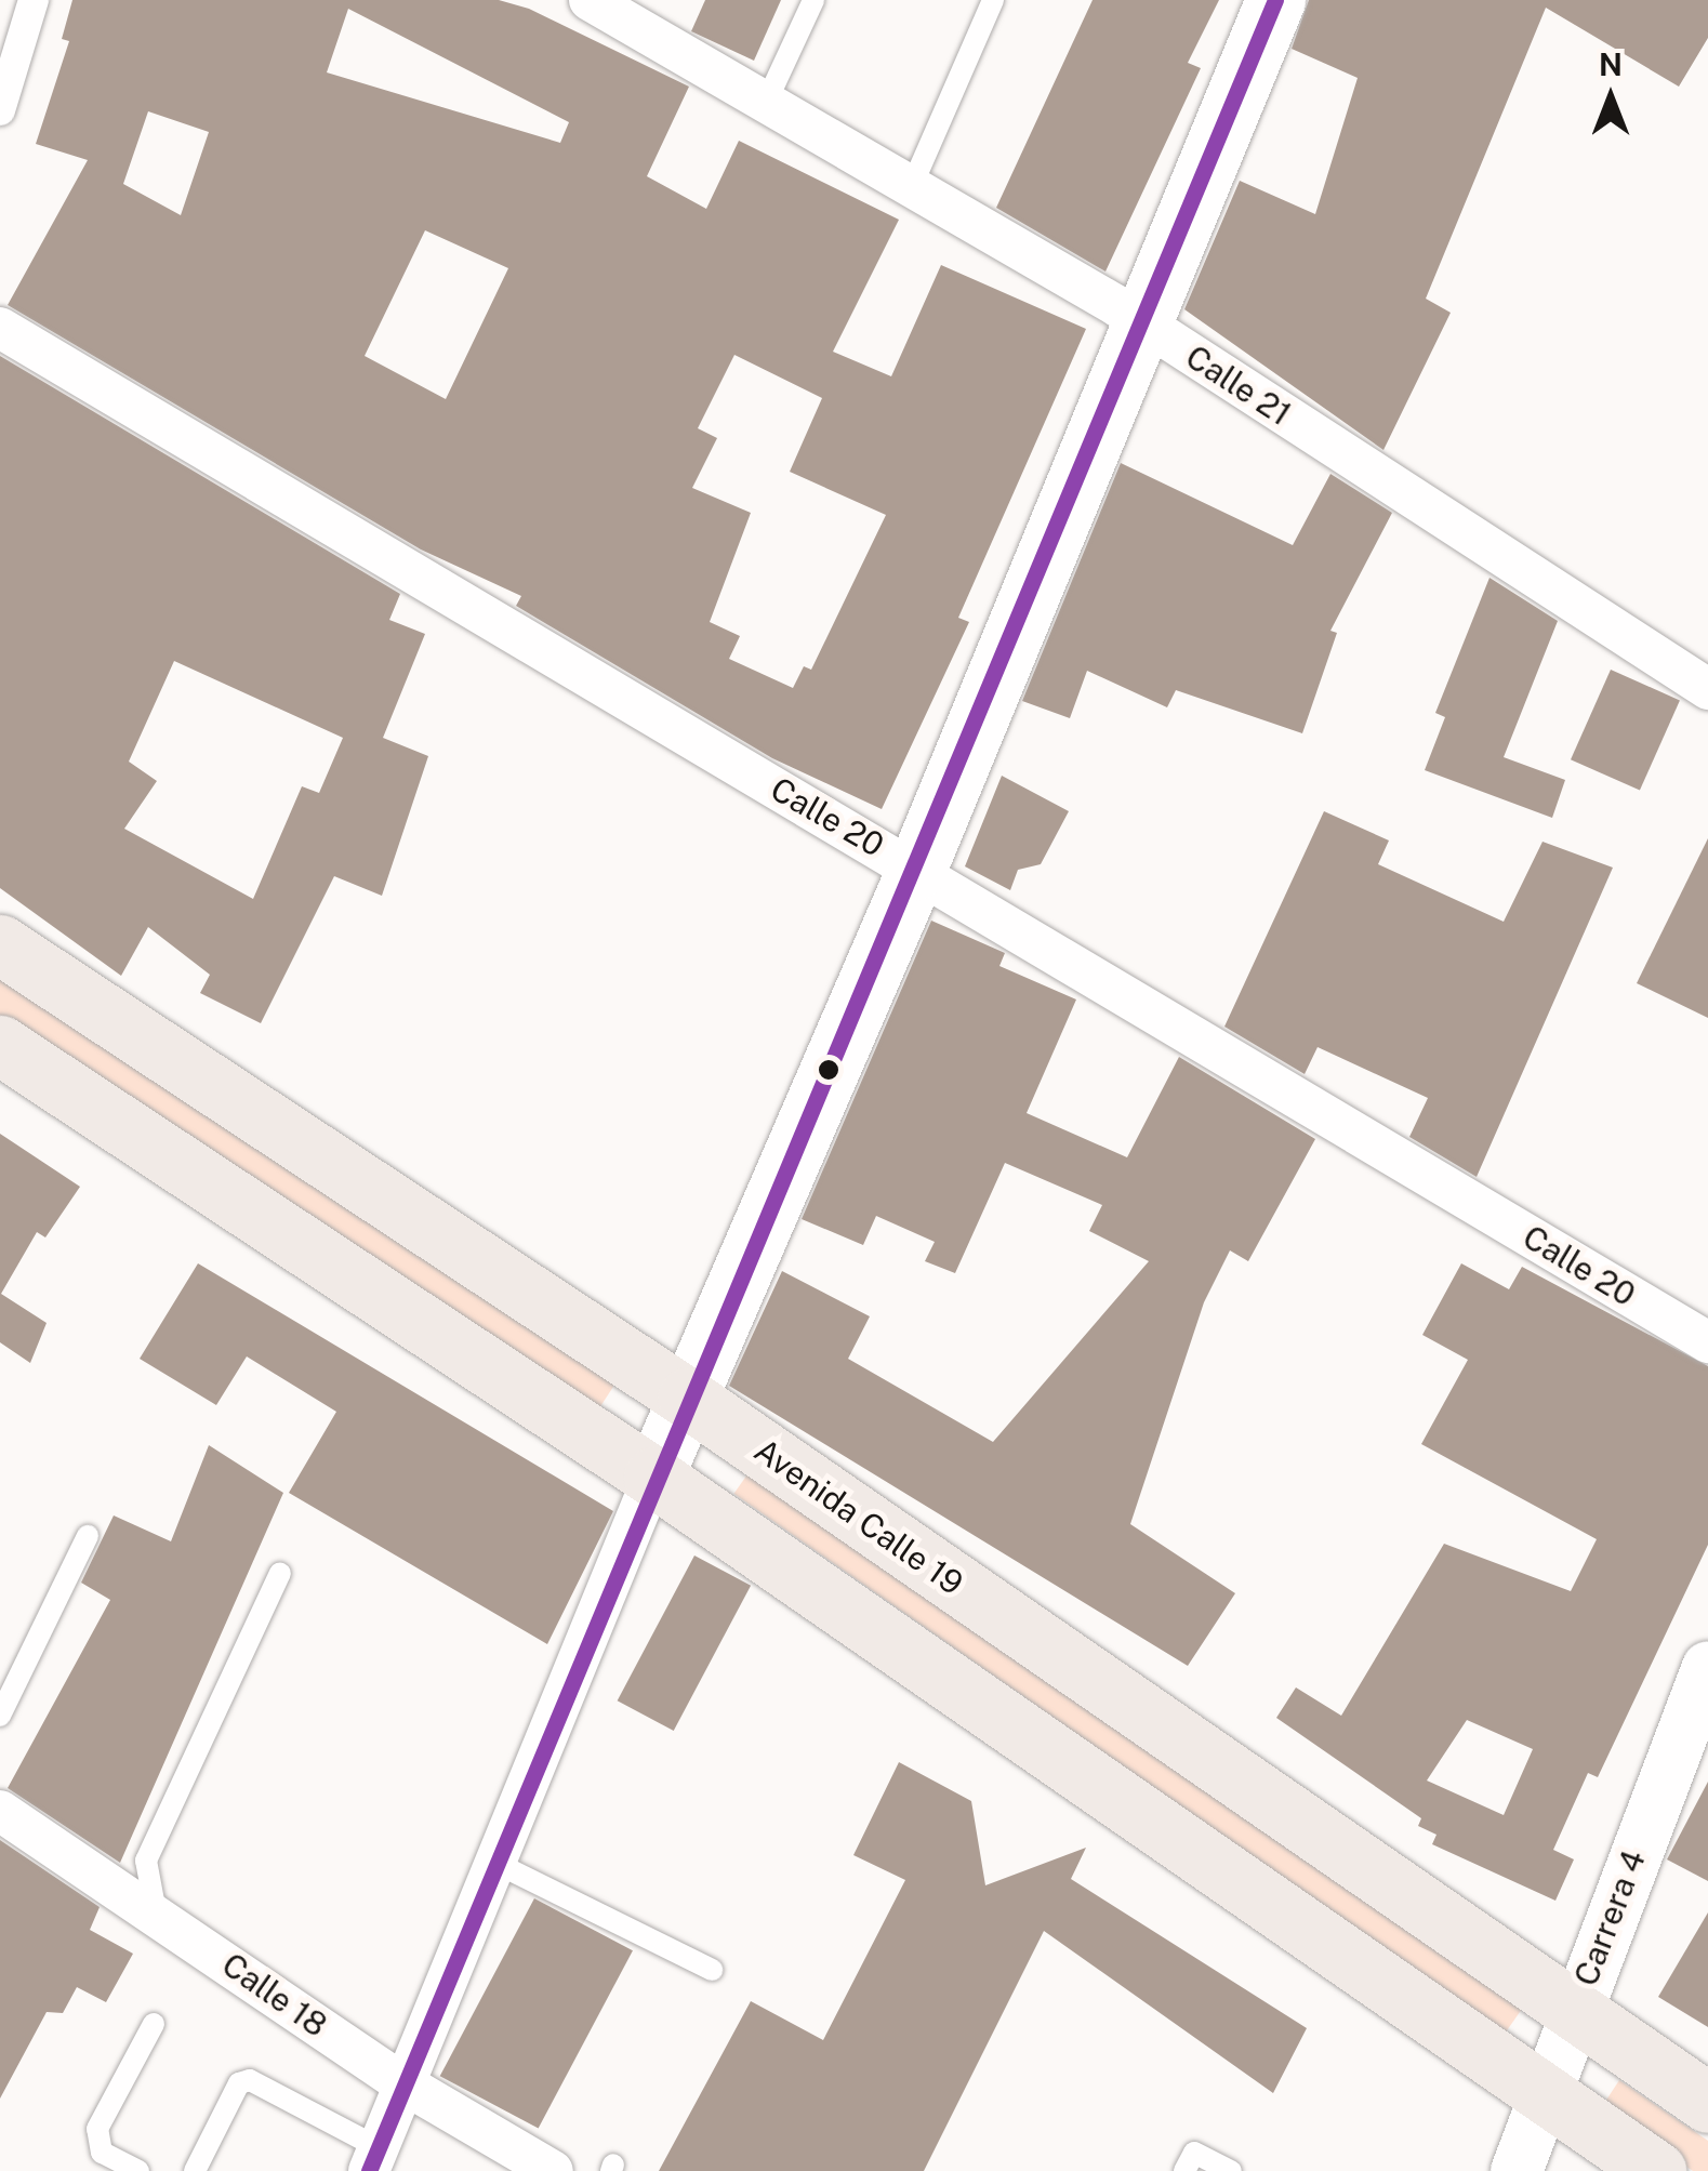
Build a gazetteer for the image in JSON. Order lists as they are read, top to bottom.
{
  "streets": {
    "main road": ["Avenida Calle 19"],
    "street": [
      "Calle 21",
      "Calle 20",
      "Carrera 4",
      "Calle 18"
    ]
  },
  "crossings": [
    ["Avenida Calle 19", "Carrera 4"]
  ],
  "north": "top"
}
